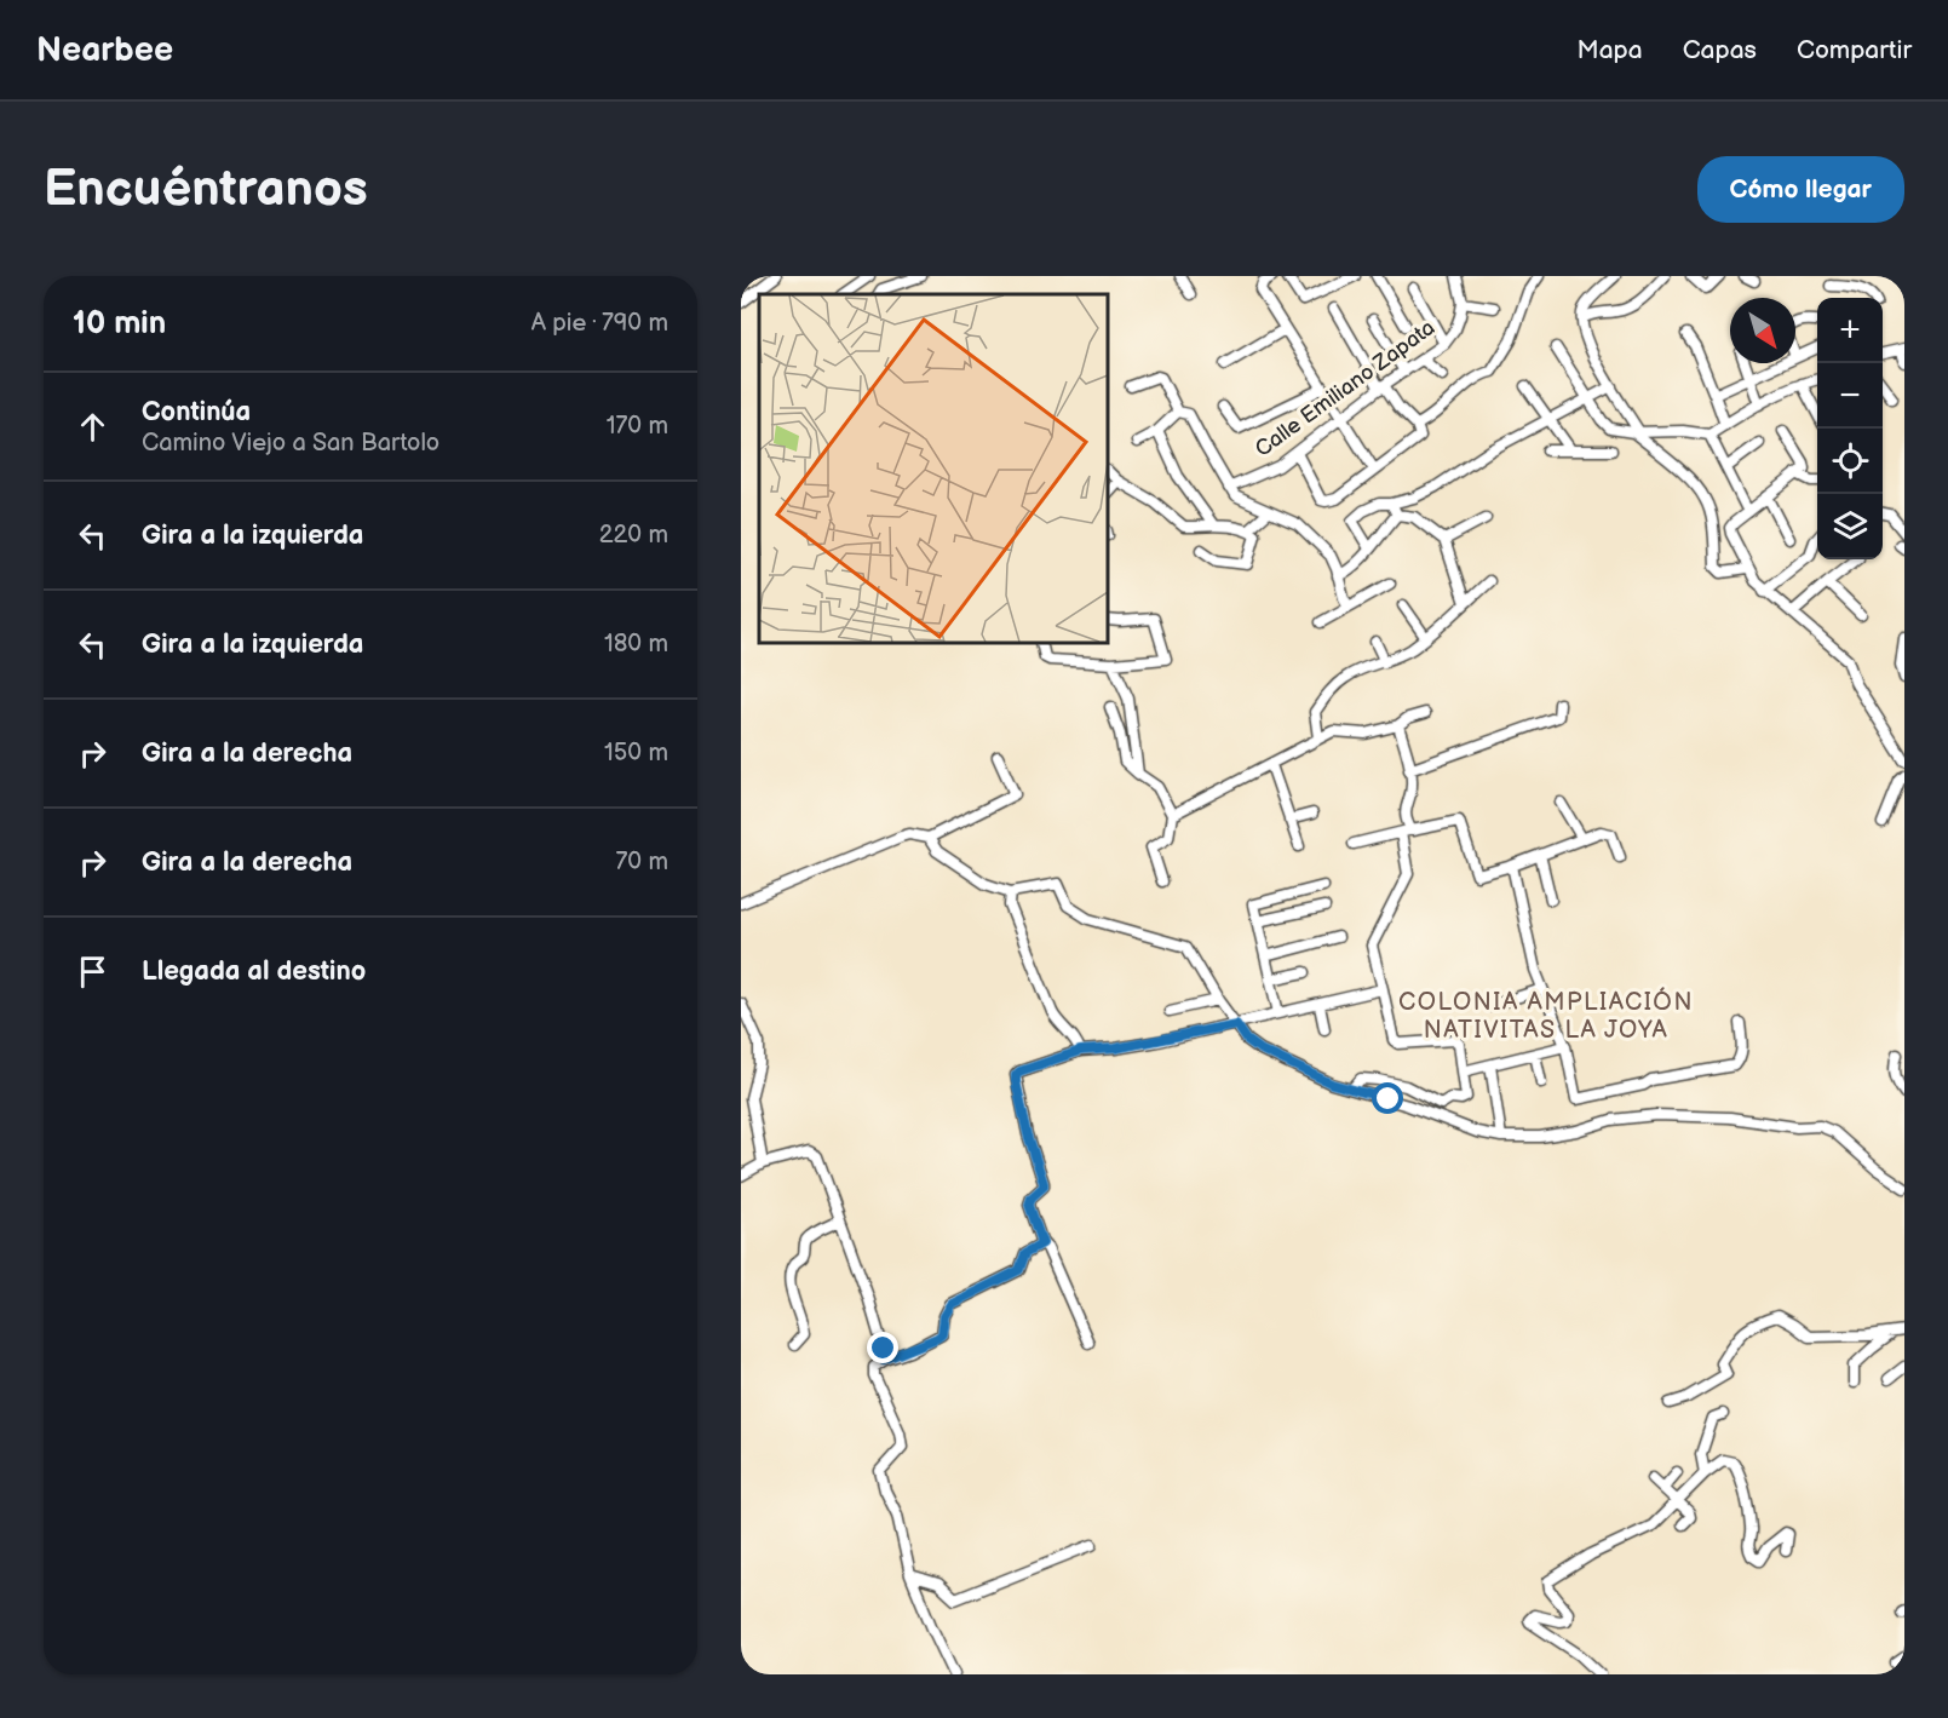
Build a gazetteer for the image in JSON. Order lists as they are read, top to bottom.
{
  "streets": {
    "street": ["Calle Emiliano Zapata"]
  },
  "districts": ["COLONIA AMPLIACIÓN NATIVITAS LA JOYA"],
  "north": "bottom right",
  "page": {
    "header": "Nearbee",
    "nav": ["Mapa", "Capas", "Compartir"],
    "buttons": "Cómo llegar",
    "title": "Encuéntranos",
    "heading": ["10 min", "A pie · 790 m"],
    "map_buttons": ["+", "−"],
    "list": [
      ["Continúa", "Camino Viejo a San Bartolo", "170 m"],
      ["Gira a la izquierda", "220 m"],
      ["Gira a la izquierda", "180 m"],
      ["Gira a la derecha", "150 m"],
      ["Gira a la derecha", "70 m"],
      "Llegada al destino"
    ]
  }
}
